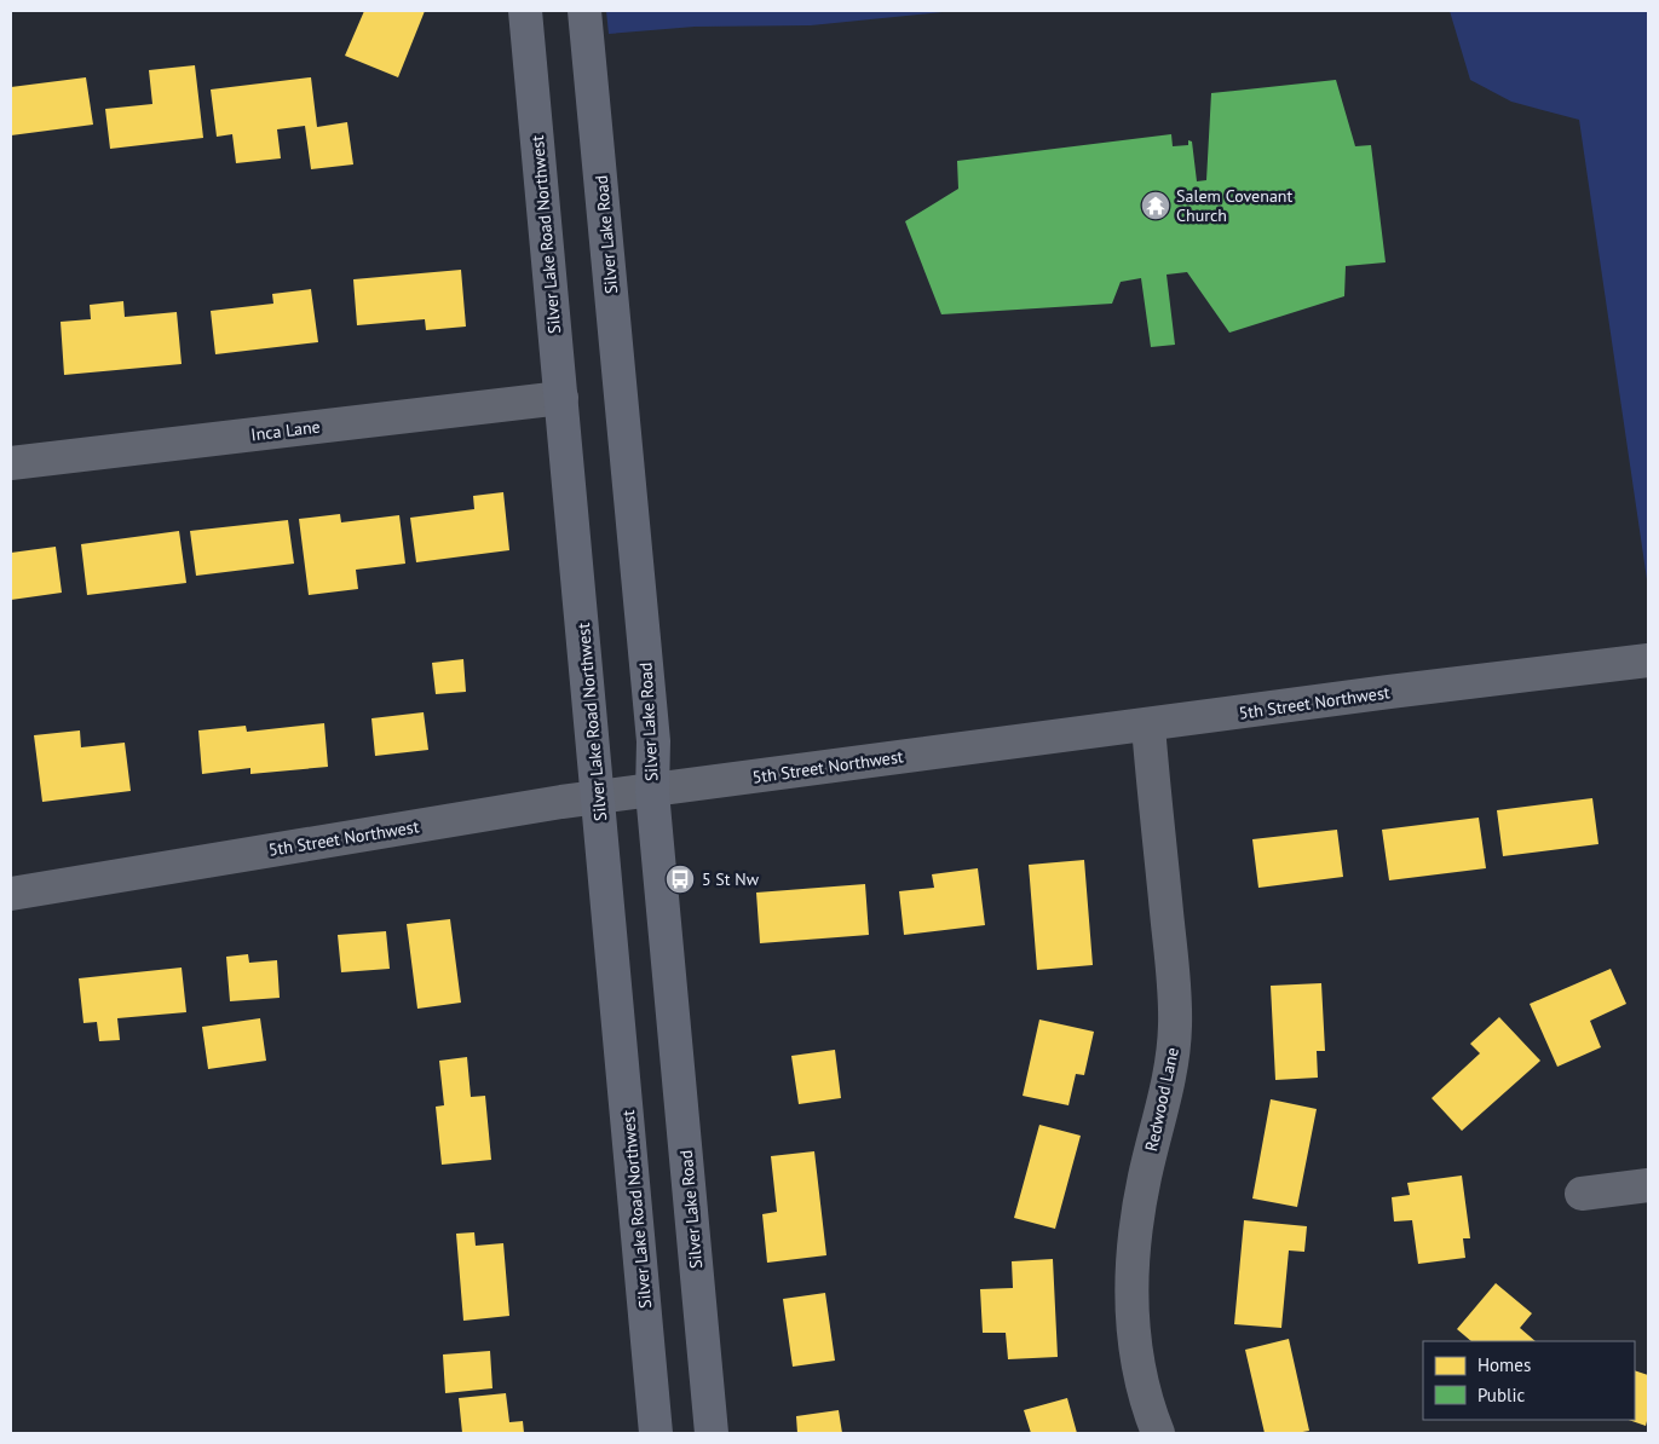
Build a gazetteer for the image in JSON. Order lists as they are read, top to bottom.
{
  "streets": {
    "main road": ["Silver Lake Road Northwest", "Silver Lake Road"],
    "street": ["Inca Lane", "5th Street Northwest", "Redwood Lane"]
  },
  "crossings": [
    ["Silver Lake Road Northwest", "Inca Lane"],
    ["Silver Lake Road Northwest", "5th Street Northwest"],
    ["Silver Lake Road", "5th Street Northwest"],
    ["5th Street Northwest", "Redwood Lane"]
  ],
  "places": {
    "temple": ["Salem Covenant Church"],
    "bus stop": ["5 St Nw"]
  },
  "legend": ["Homes", "Public"]
}
